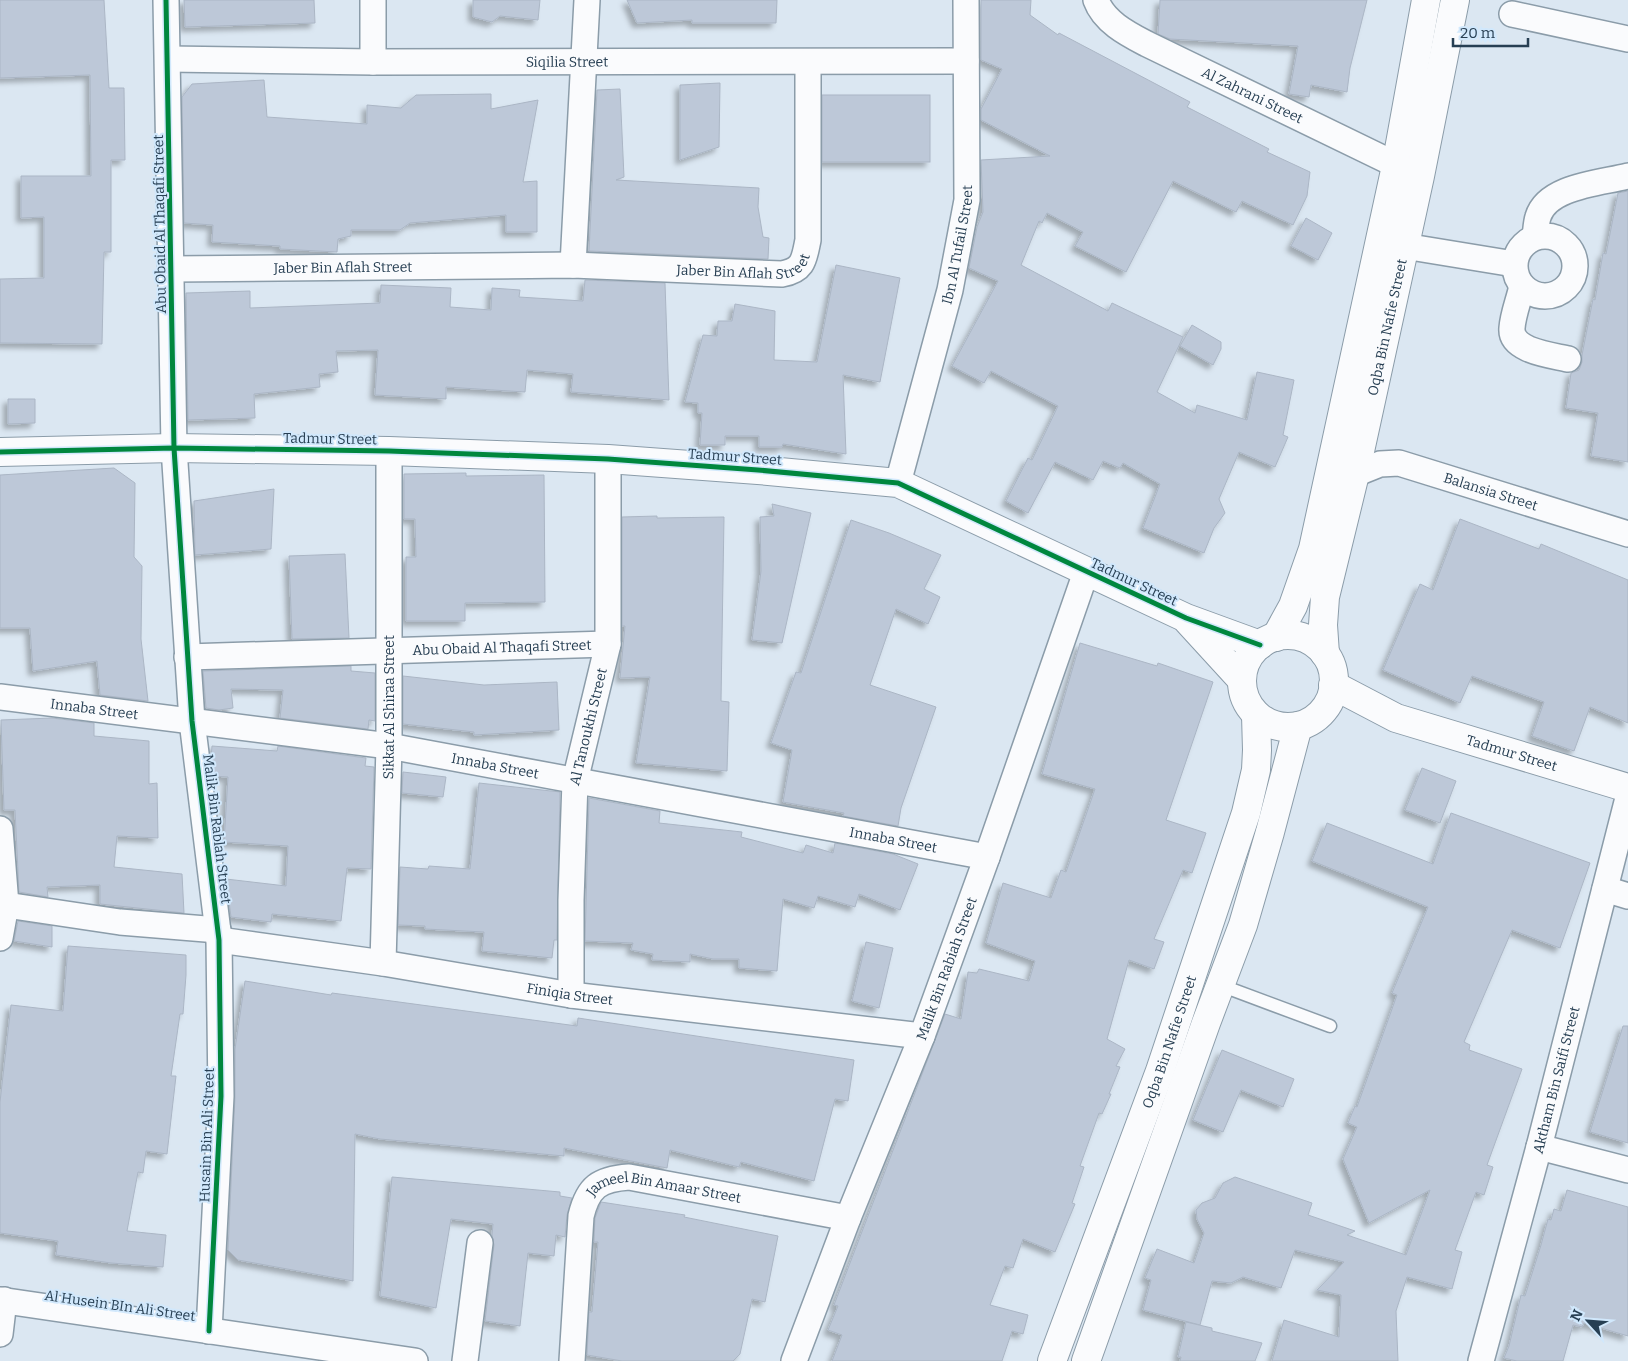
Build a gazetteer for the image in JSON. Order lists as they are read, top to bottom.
{
  "streets": {
    "street": [
      "Siqilia Street",
      "Al Zahrani Street",
      "Abu Obaid Al Thaqafi Street",
      "Ibn Al Tufail Street",
      "Jaber Bin Aflah Street",
      "Oqba Bin Nafie Street",
      "Tadmur Street",
      "Balansia Street",
      "Sikkat Al Shiraa Street",
      "Innaba Street",
      "Al Tanoukhi Street",
      "Malik Bin Rablah Street",
      "Malik Bin Rabiah Street",
      "Finiqia Street",
      "Aktham Bin Saifi Street",
      "Husain Bin Ali Street",
      "Jameel Bin Amaar Street",
      "Al Husein BIn Ali Street"
    ]
  },
  "crossings": [
    ["Siqilia Street", "Abu Obaid Al Thaqafi Street"],
    ["Siqilia Street", "Ibn Al Tufail Street"],
    ["Siqilia Street", "Jaber Bin Aflah Street"],
    ["Al Zahrani Street", "Oqba Bin Nafie Street"],
    ["Abu Obaid Al Thaqafi Street", "Jaber Bin Aflah Street"],
    ["Abu Obaid Al Thaqafi Street", "Tadmur Street"],
    ["Abu Obaid Al Thaqafi Street", "Sikkat Al Shiraa Street"],
    ["Abu Obaid Al Thaqafi Street", "Al Tanoukhi Street"],
    ["Ibn Al Tufail Street", "Tadmur Street"],
    ["Oqba Bin Nafie Street", "Tadmur Street"],
    ["Oqba Bin Nafie Street", "Balansia Street"],
    ["Tadmur Street", "Sikkat Al Shiraa Street"],
    ["Tadmur Street", "Al Tanoukhi Street"],
    ["Tadmur Street", "Malik Bin Rabiah Street"],
    ["Sikkat Al Shiraa Street", "Innaba Street"],
    ["Sikkat Al Shiraa Street", "Finiqia Street"],
    ["Innaba Street", "Al Tanoukhi Street"],
    ["Innaba Street", "Malik Bin Rablah Street"],
    ["Innaba Street", "Malik Bin Rabiah Street"],
    ["Al Tanoukhi Street", "Finiqia Street"],
    ["Malik Bin Rablah Street", "Finiqia Street"],
    ["Malik Bin Rablah Street", "Husain Bin Ali Street"],
    ["Malik Bin Rabiah Street", "Finiqia Street"],
    ["Malik Bin Rabiah Street", "Jameel Bin Amaar Street"],
    ["Finiqia Street", "Husain Bin Ali Street"],
    ["Husain Bin Ali Street", "Al Husein BIn Ali Street"]
  ],
  "scale_bar": "20 m",
  "north": "top left"
}
